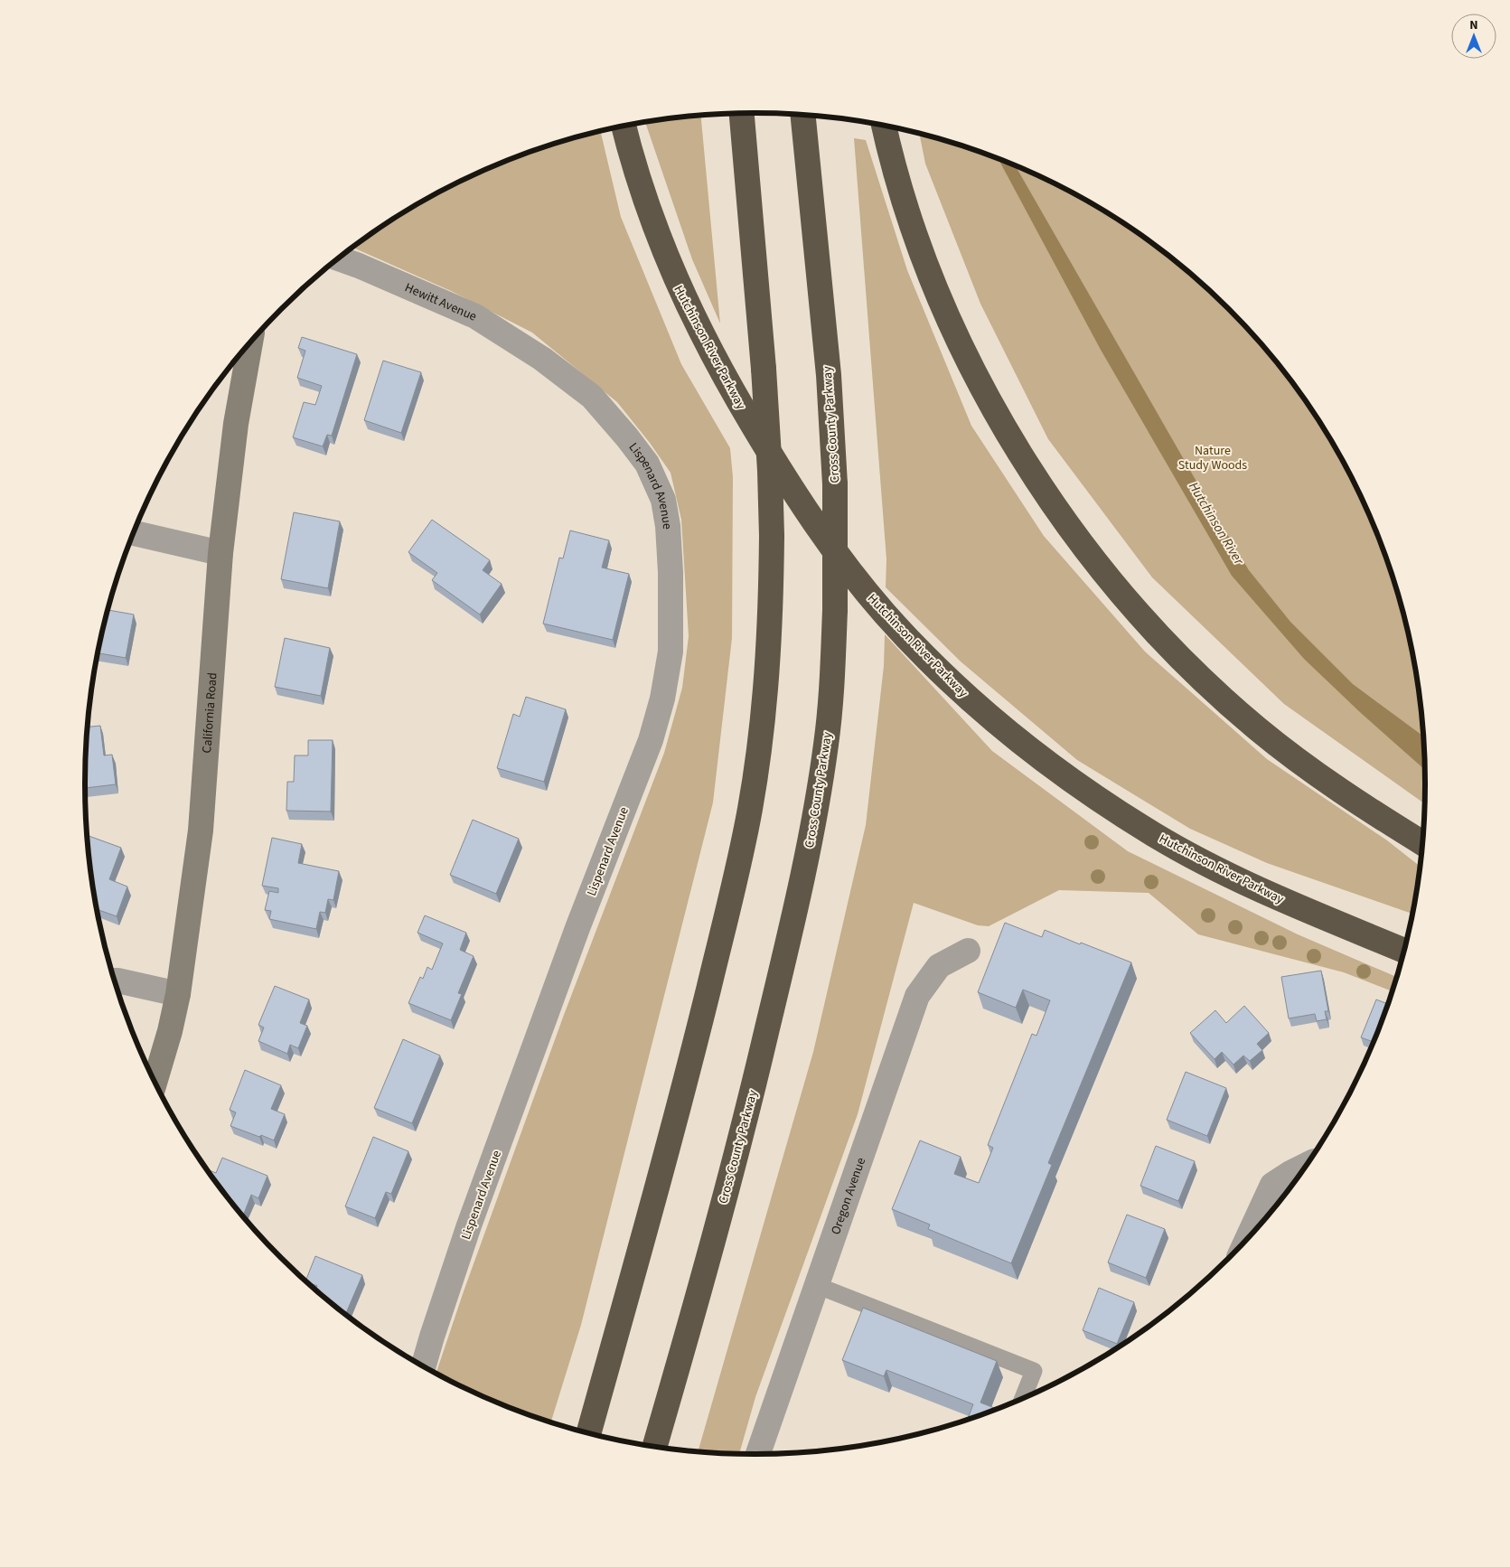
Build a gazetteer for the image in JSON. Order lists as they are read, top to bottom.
{
  "streets": {
    "highway": ["Hutchinson River Parkway", "Cross County Parkway"],
    "main road": ["California Road"],
    "street": ["Hewitt Avenue", "Lispenard Avenue", "Oregon Avenue"]
  },
  "crossings": [
    ["Hewitt Avenue", "Lispenard Avenue"]
  ],
  "water": ["Hutchinson River"],
  "parks": ["Nature Study Woods"],
  "north": "top"
}
